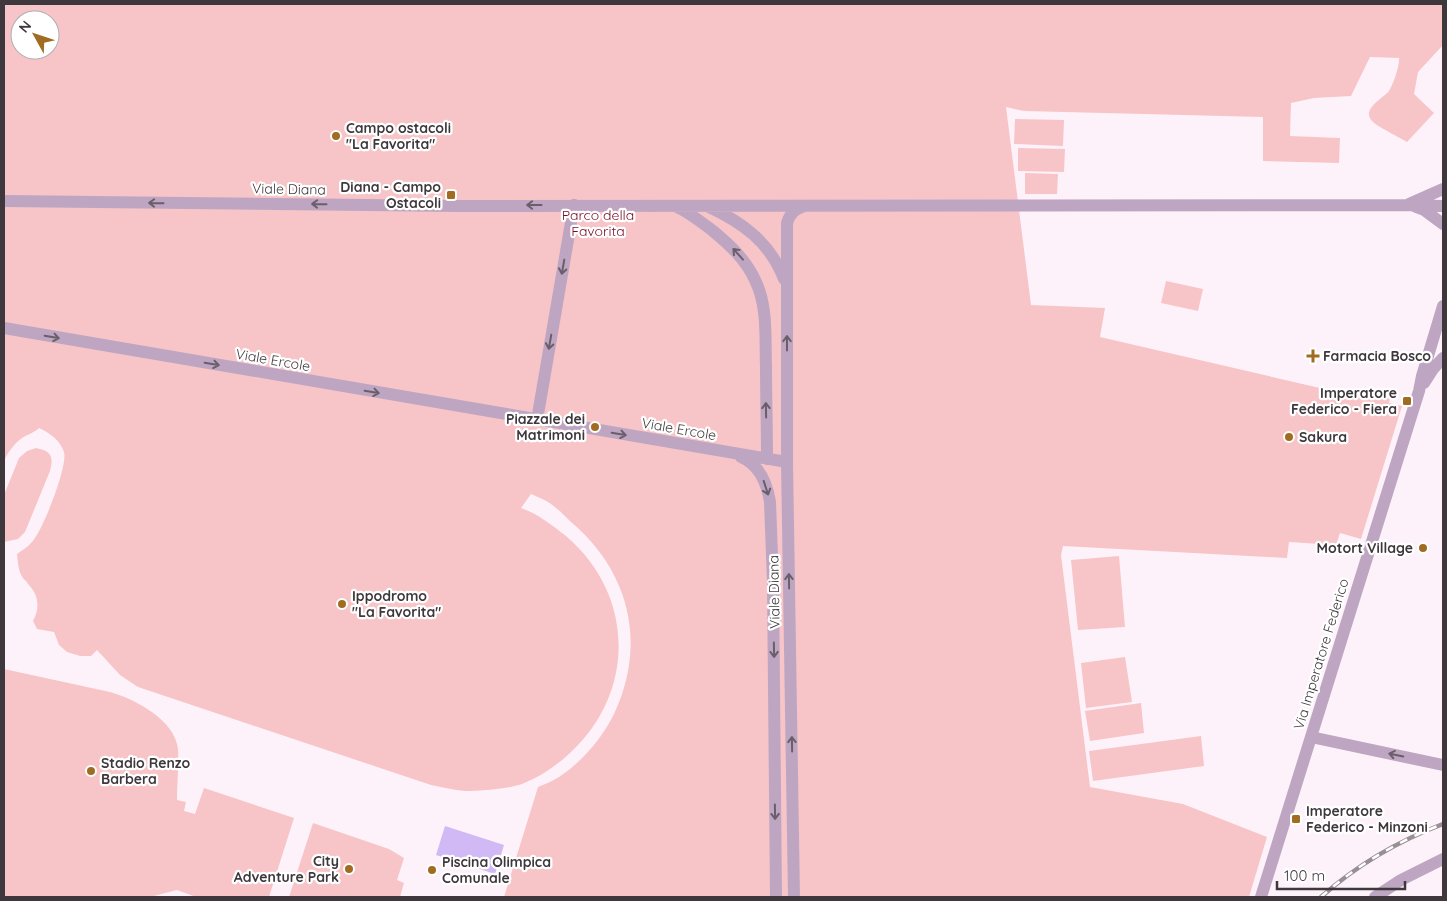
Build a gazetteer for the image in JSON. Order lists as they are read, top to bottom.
{
  "streets": {
    "street": ["Viale Diana", "Viale Ercole", "Via Imperatore Federico"]
  },
  "crossings": [
    ["Viale Diana", "Viale Ercole"]
  ],
  "one_way": ["Viale Ercole"],
  "parks": ["Parco della Favorita"],
  "places": {
    "other": [
      "Campo ostacoli \"La Favorita\"",
      "Piazzale dei Matrimoni",
      "Sakura",
      "Motort Village",
      "Ippodromo \"La Favorita\"",
      "Stadio Renzo Barbera",
      "City Adventure Park",
      "Piscina Olimpica Comunale"
    ],
    "transit": ["Diana - Campo Ostacoli", "Imperatore Federico - Fiera", "Imperatore Federico - Minzoni"],
    "health": ["Farmacia Bosco"]
  },
  "scale_bar": "100 m",
  "north": "top left"
}
